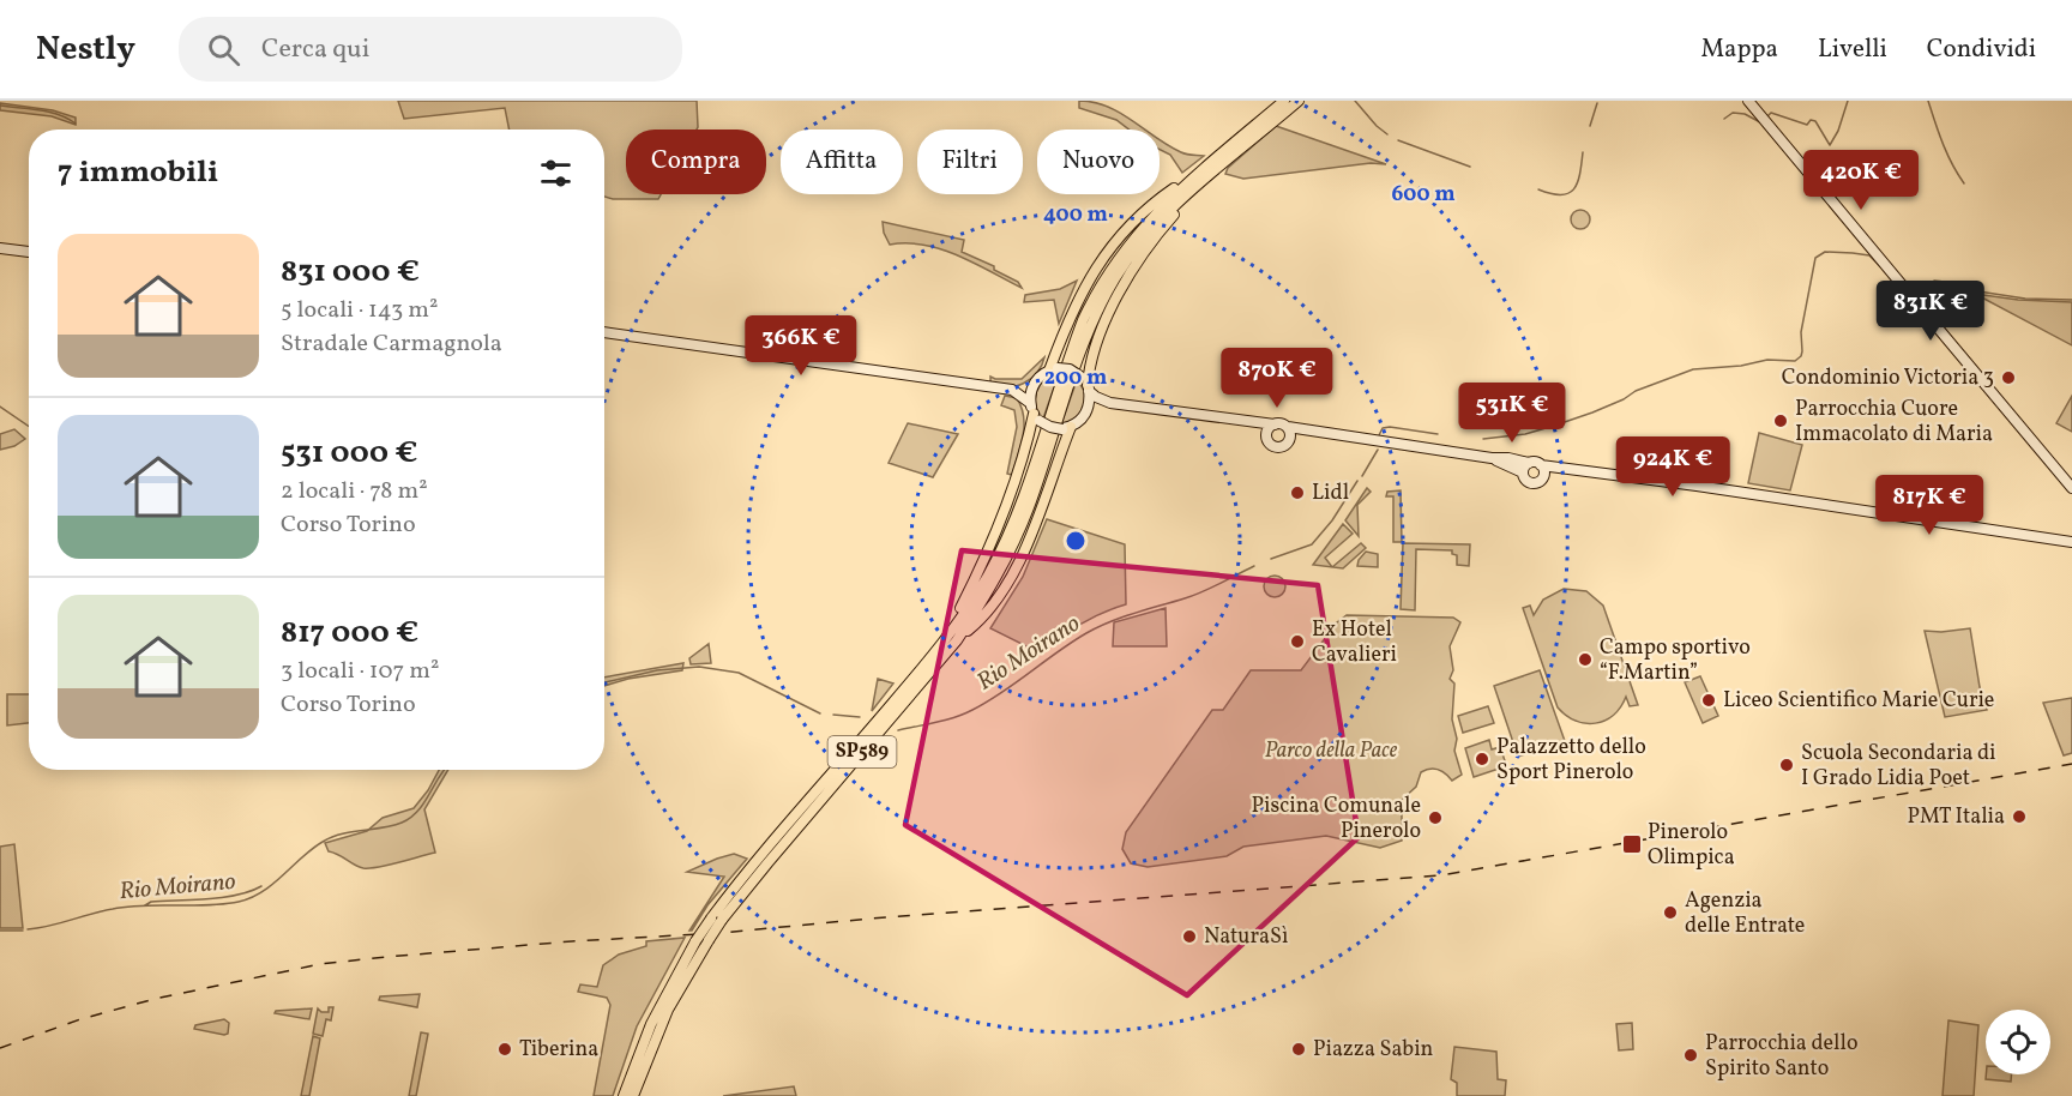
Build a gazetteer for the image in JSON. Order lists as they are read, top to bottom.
{
  "streets": {
    "main road": ["SP589"]
  },
  "water": ["Rio Moirano"],
  "parks": ["Parco della Pace"],
  "places": {
    "other": [
      "Condominio Victoria 3",
      "Parrocchia Cuore Immacolato di Maria",
      "Lidl",
      "Ex Hotel Cavalieri",
      "Campo sportivo “F.Martin”",
      "Liceo Scientifico Marie Curie",
      "Palazzetto dello Sport Pinerolo",
      "Scuola Secondaria di I Grado Lidia Poet",
      "PMT Italia",
      "Piscina Comunale Pinerolo",
      "Agenzia delle Entrate",
      "NaturaSì",
      "Tiberina",
      "Piazza Sabin",
      "Parrocchia dello Spirito Santo"
    ],
    "transit": ["Pinerolo Olimpica"]
  },
  "page": {
    "header": "Nestly",
    "search": "Cerca qui",
    "nav": ["Mappa", "Livelli", "Condividi"],
    "chip": [
      "Compra",
      "Affitta",
      "Filtri",
      "Nuovo"
    ],
    "heading": "7 immobili",
    "price": [
      "420K €",
      "831K €",
      "366K €",
      "870K €",
      "531K €",
      "924K €",
      "817K €"
    ],
    "list": [
      {
        "name": "831 000 €",
        "note": "5 locali · 143 m² · Stradale Carmagnola"
      },
      {
        "name": "531 000 €",
        "note": "2 locali · 78 m² · Corso Torino"
      },
      {
        "name": "817 000 €",
        "note": "3 locali · 107 m² · Corso Torino"
      }
    ]
  },
  "rings": ["600 m", "400 m", "200 m"]
}
